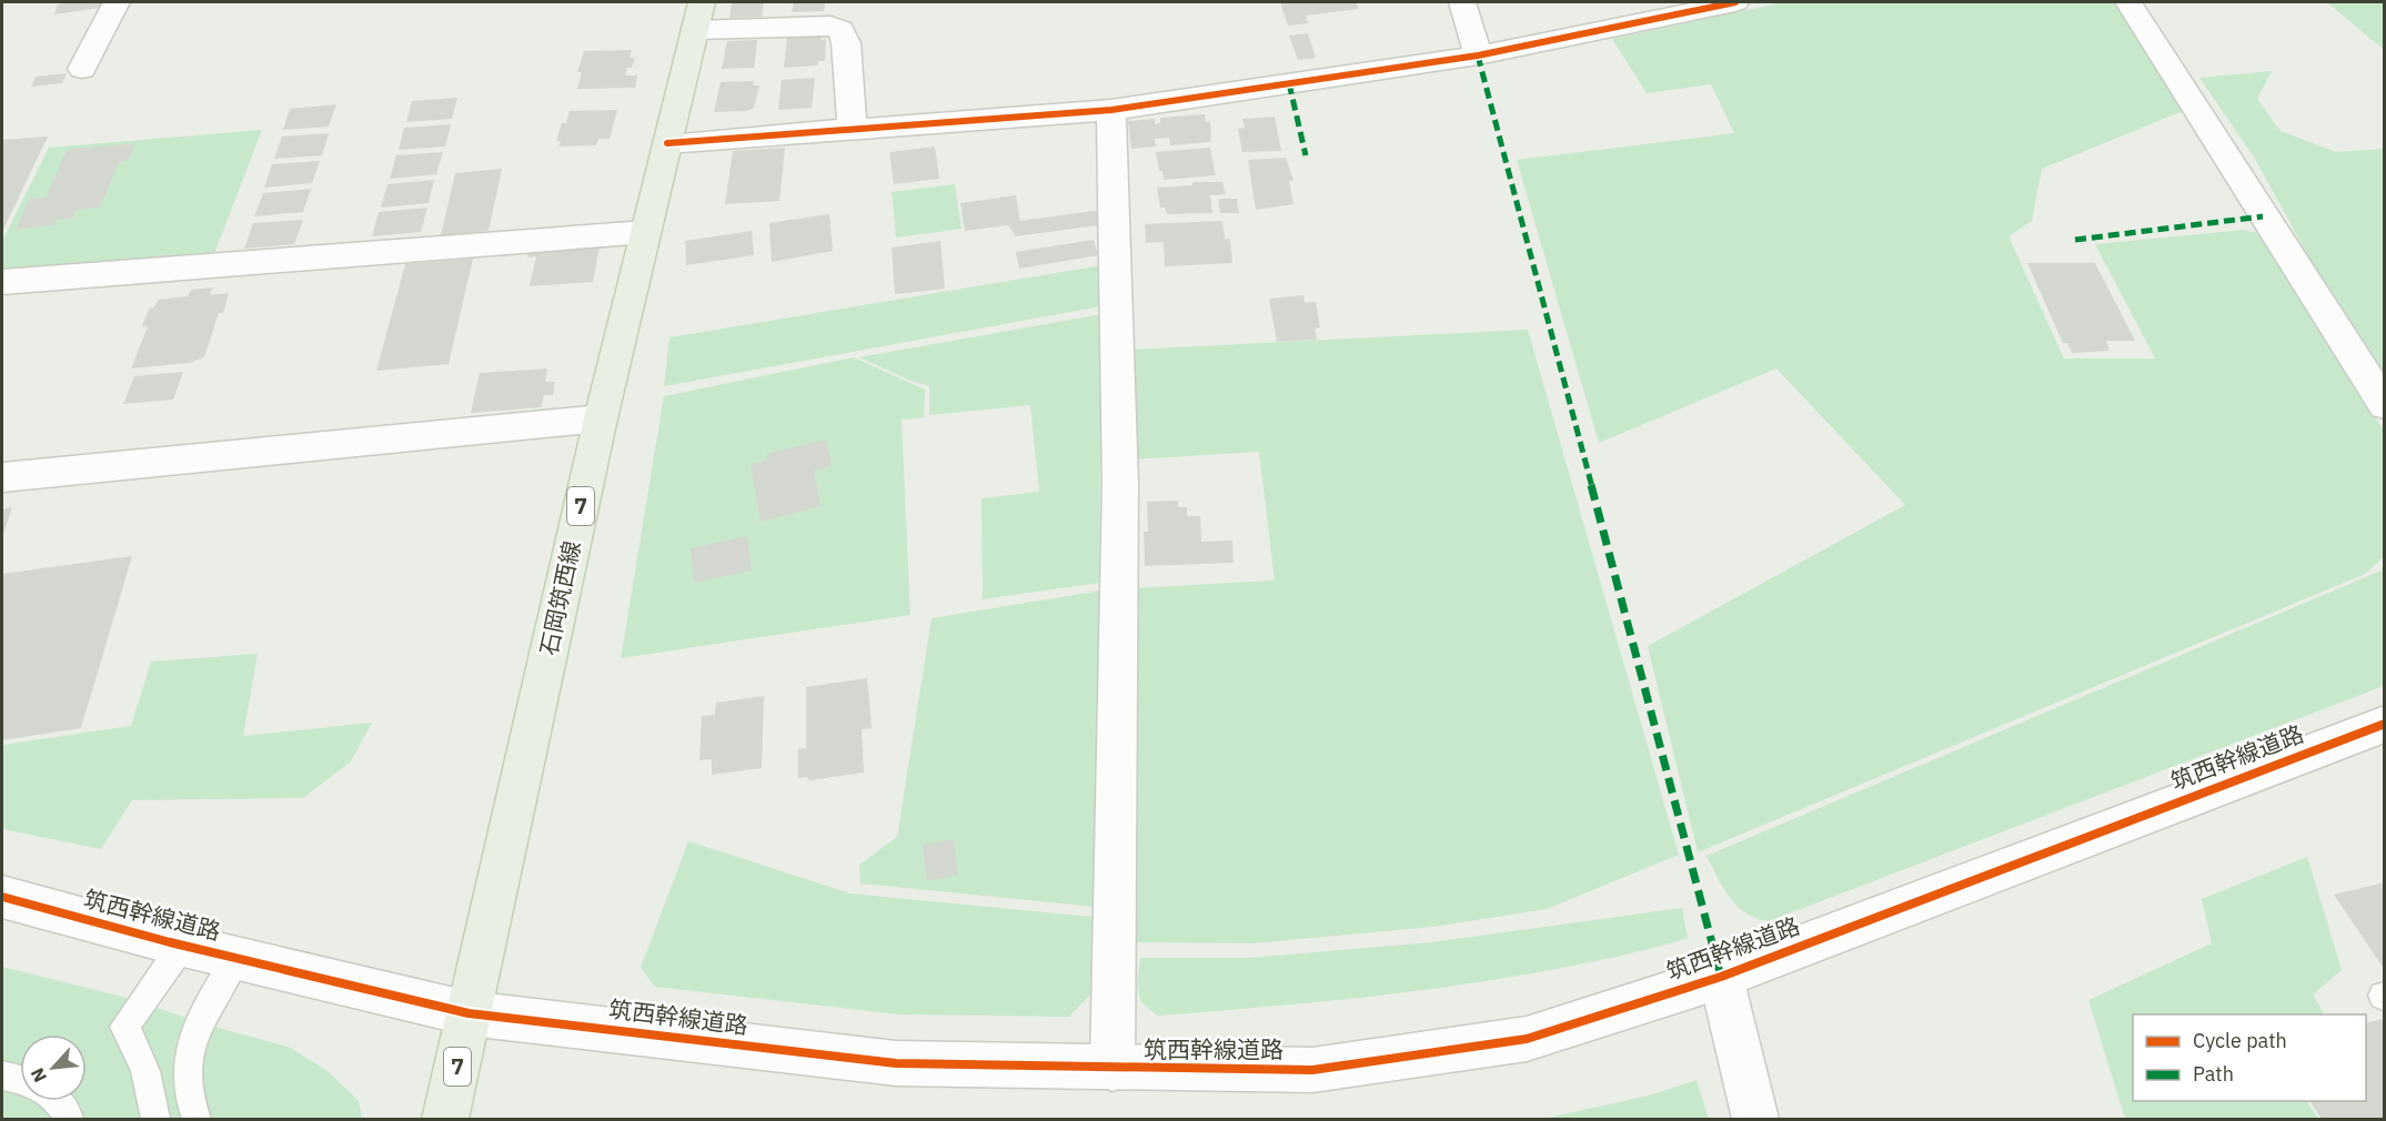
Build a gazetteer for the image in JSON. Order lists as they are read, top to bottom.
{
  "streets": {
    "main road": ["7", "石岡筑西線"],
    "street": ["筑西幹線道路"]
  },
  "crossings": [
    ["石岡筑西線", "筑西幹線道路"]
  ],
  "legend": ["Cycle path", "Path"],
  "north": "bottom left"
}
